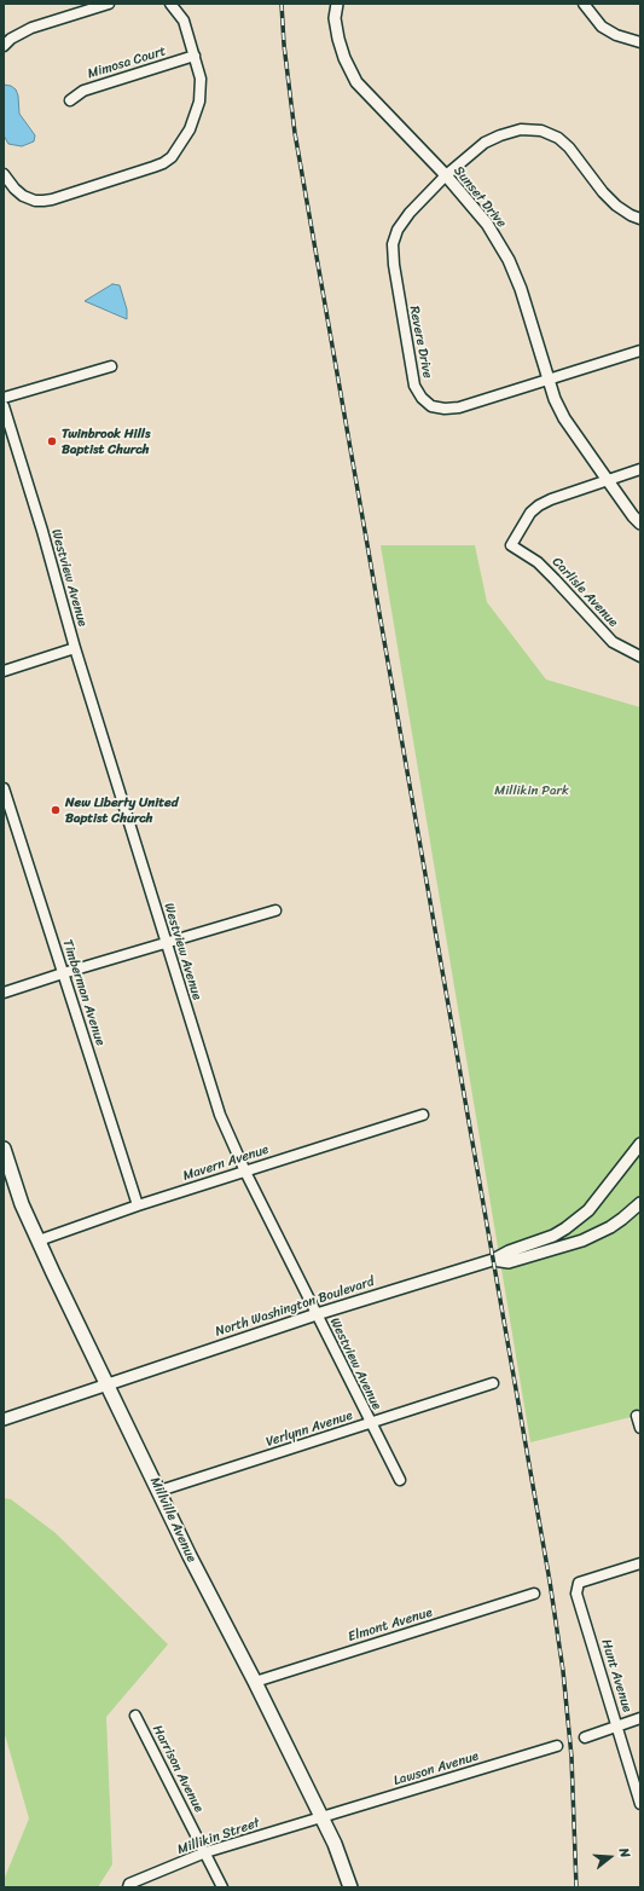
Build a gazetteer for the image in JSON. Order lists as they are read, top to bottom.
{
  "streets": {
    "main road": ["Millville Avenue"],
    "street": [
      "Mimosa Court",
      "Sunset Drive",
      "Revere Drive",
      "Westview Avenue",
      "Carlisle Avenue",
      "Timberman Avenue",
      "Mavern Avenue",
      "North Washington Boulevard",
      "Verlynn Avenue",
      "Elmont Avenue",
      "Hunt Avenue",
      "Harrison Avenue",
      "Lawson Avenue",
      "Millikin Street"
    ]
  },
  "crossings": [
    ["Sunset Drive", "Revere Drive"],
    ["Sunset Drive", "Carlisle Avenue"],
    ["Westview Avenue", "Mavern Avenue"],
    ["Westview Avenue", "North Washington Boulevard"],
    ["Westview Avenue", "Verlynn Avenue"],
    ["Timberman Avenue", "Mavern Avenue"],
    ["Mavern Avenue", "Millville Avenue"],
    ["North Washington Boulevard", "Millville Avenue"],
    ["Verlynn Avenue", "Millville Avenue"],
    ["Millville Avenue", "Elmont Avenue"],
    ["Millville Avenue", "Lawson Avenue"],
    ["Millville Avenue", "Millikin Street"],
    ["Harrison Avenue", "Millikin Street"],
    ["Lawson Avenue", "Millikin Street"]
  ],
  "parks": ["Millikin Park"],
  "places": ["Twinbrook Hills Baptist Church", "New Liberty United Baptist Church"],
  "north": "right"
}
